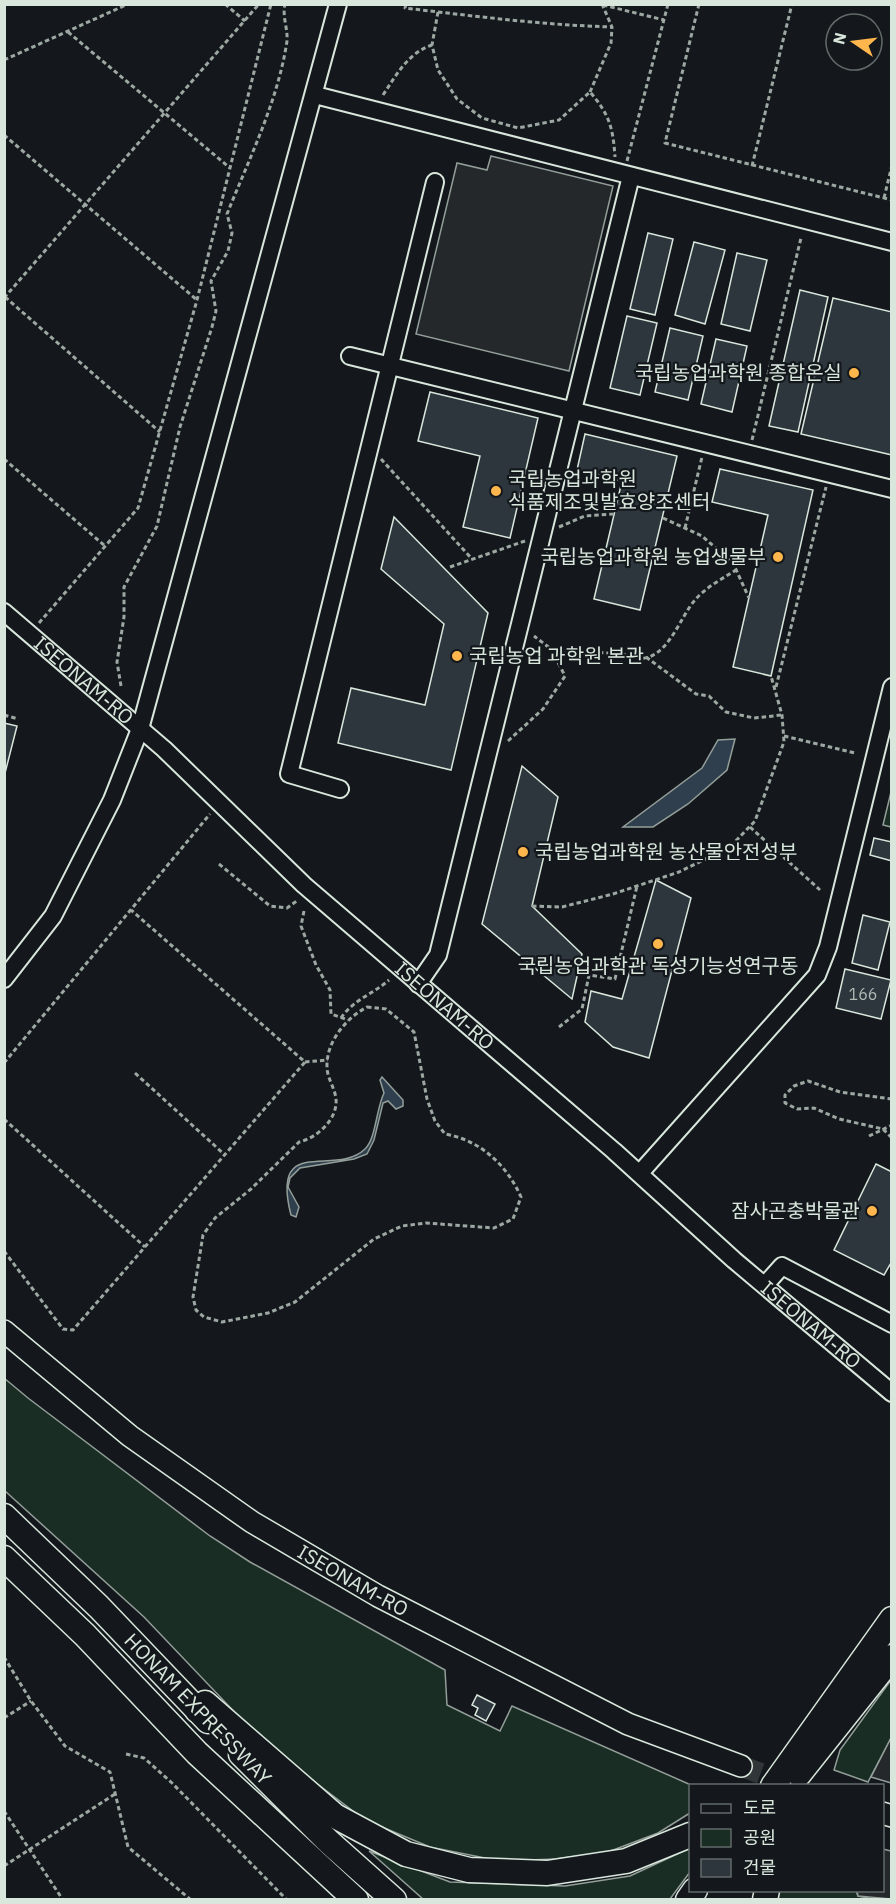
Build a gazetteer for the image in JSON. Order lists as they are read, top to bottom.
{
  "streets": {
    "highway": ["HONAM EXPRESSWAY"],
    "main road": ["ISEONAM-RO"]
  },
  "places": [
    "국립농업과학원 종합온실",
    "국립농업과학원 식품제조및발효양조센터",
    "국립농업과학원 농업생물부",
    "국립농업 과학원 본관",
    "국립농업과학원 농산물안전성부",
    "국립농업과학관 독성기능성연구동",
    "잠사곤충박물관"
  ],
  "house_numbers": ["166"],
  "legend": ["도로", "공원", "건물"],
  "north": "left"
}
